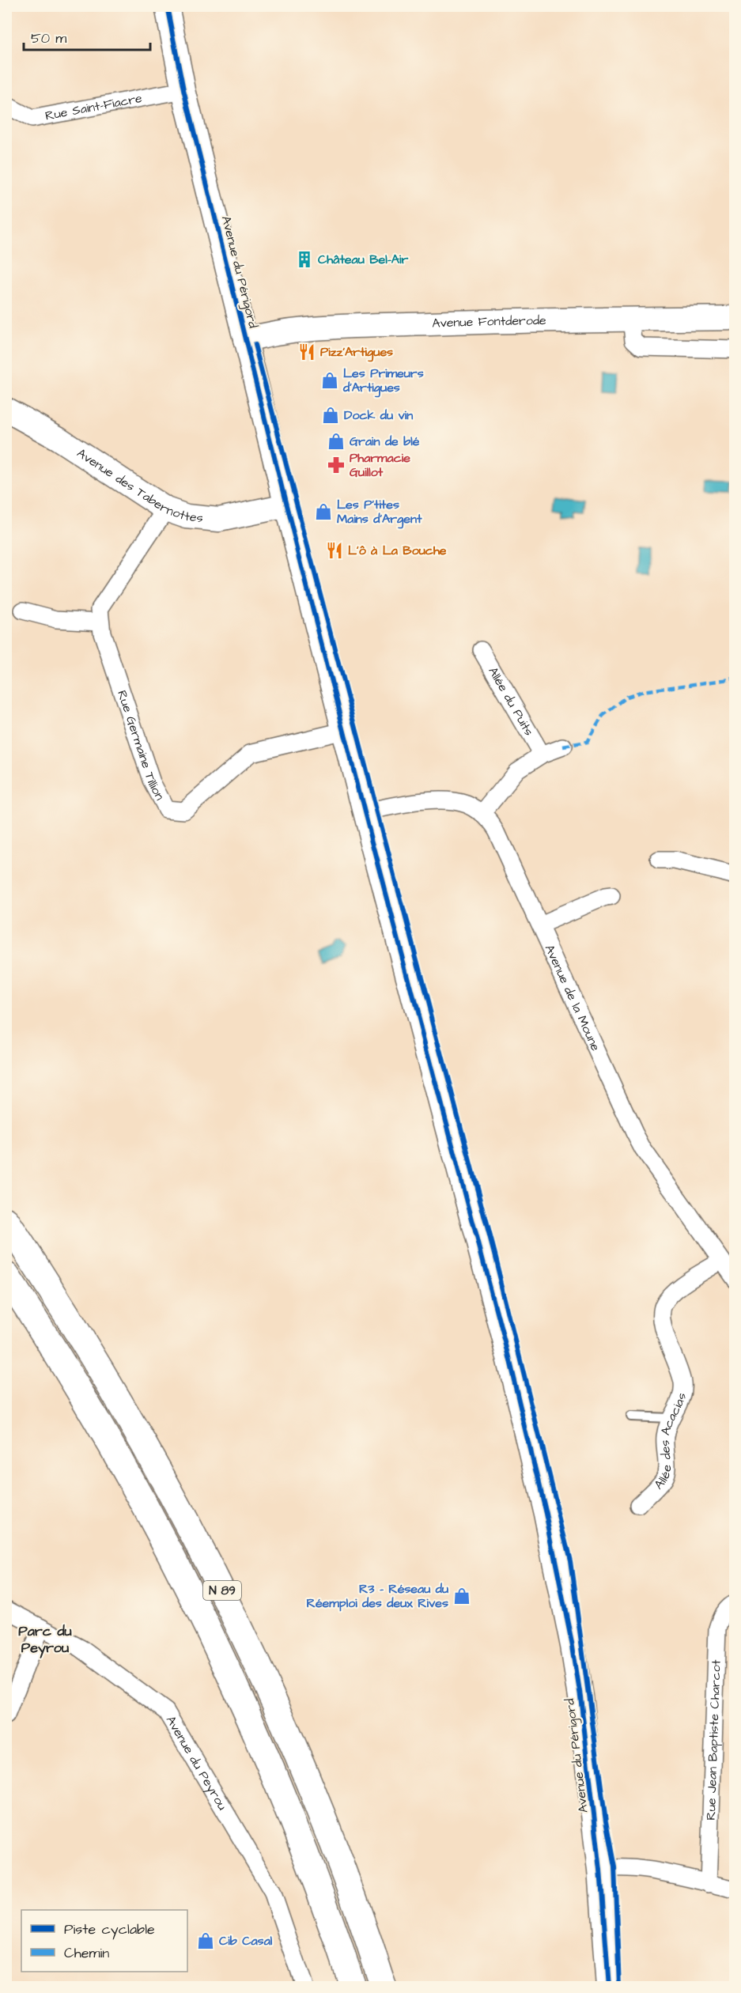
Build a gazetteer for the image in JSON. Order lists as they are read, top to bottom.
{
  "streets": {
    "highway": ["N 89"],
    "street": [
      "Rue Saint-Fiacre",
      "Avenue du Périgord",
      "Avenue Fontderode",
      "Avenue des Tabernottes",
      "Allée du Puits",
      "Rue Germaine Tillion",
      "Avenue de la Moune",
      "Allée des Acacias",
      "Rue Jean Baptiste Charcot",
      "Avenue du Peyrou"
    ]
  },
  "crossings": [
    ["Rue Saint-Fiacre", "Avenue du Périgord"],
    ["Avenue du Périgord", "Avenue Fontderode"],
    ["Avenue du Périgord", "Avenue des Tabernottes"],
    ["Avenue du Périgord", "Rue Germaine Tillion"],
    ["Avenue du Périgord", "Avenue de la Moune"],
    ["Avenue des Tabernottes", "Rue Germaine Tillion"],
    ["Avenue de la Moune", "Allée des Acacias"]
  ],
  "districts": ["Parc du Peyrou"],
  "places": {
    "building": ["Château Bel-Air"],
    "restaurant": ["Pizz'Artigues", "L'ô à La Bouche"],
    "shop": [
      "Les Primeurs d'Artigues",
      "Dock du vin",
      "Grain de blé",
      "Les P'tites Mains d'Argent",
      "R3 - Réseau du Réemploi des deux Rives",
      "Cib Casal"
    ],
    "pharmacy": ["Pharmacie Guillot"]
  },
  "legend": ["Piste cyclable", "Chemin"],
  "scale_bar": "50 m"
}
